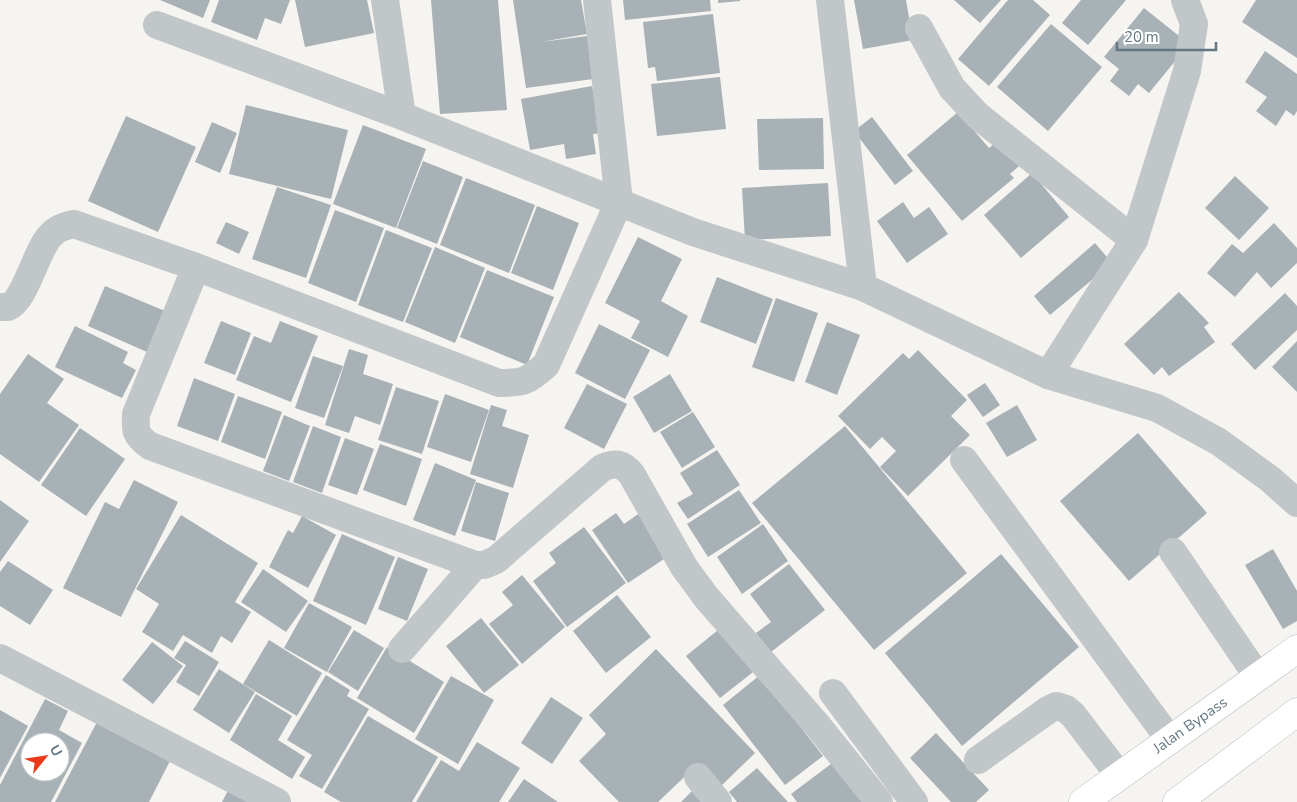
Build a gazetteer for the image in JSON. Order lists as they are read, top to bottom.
{
  "streets": {
    "highway": ["Jalan Bypass"]
  },
  "scale_bar": "20 m",
  "north": "top right"
}
